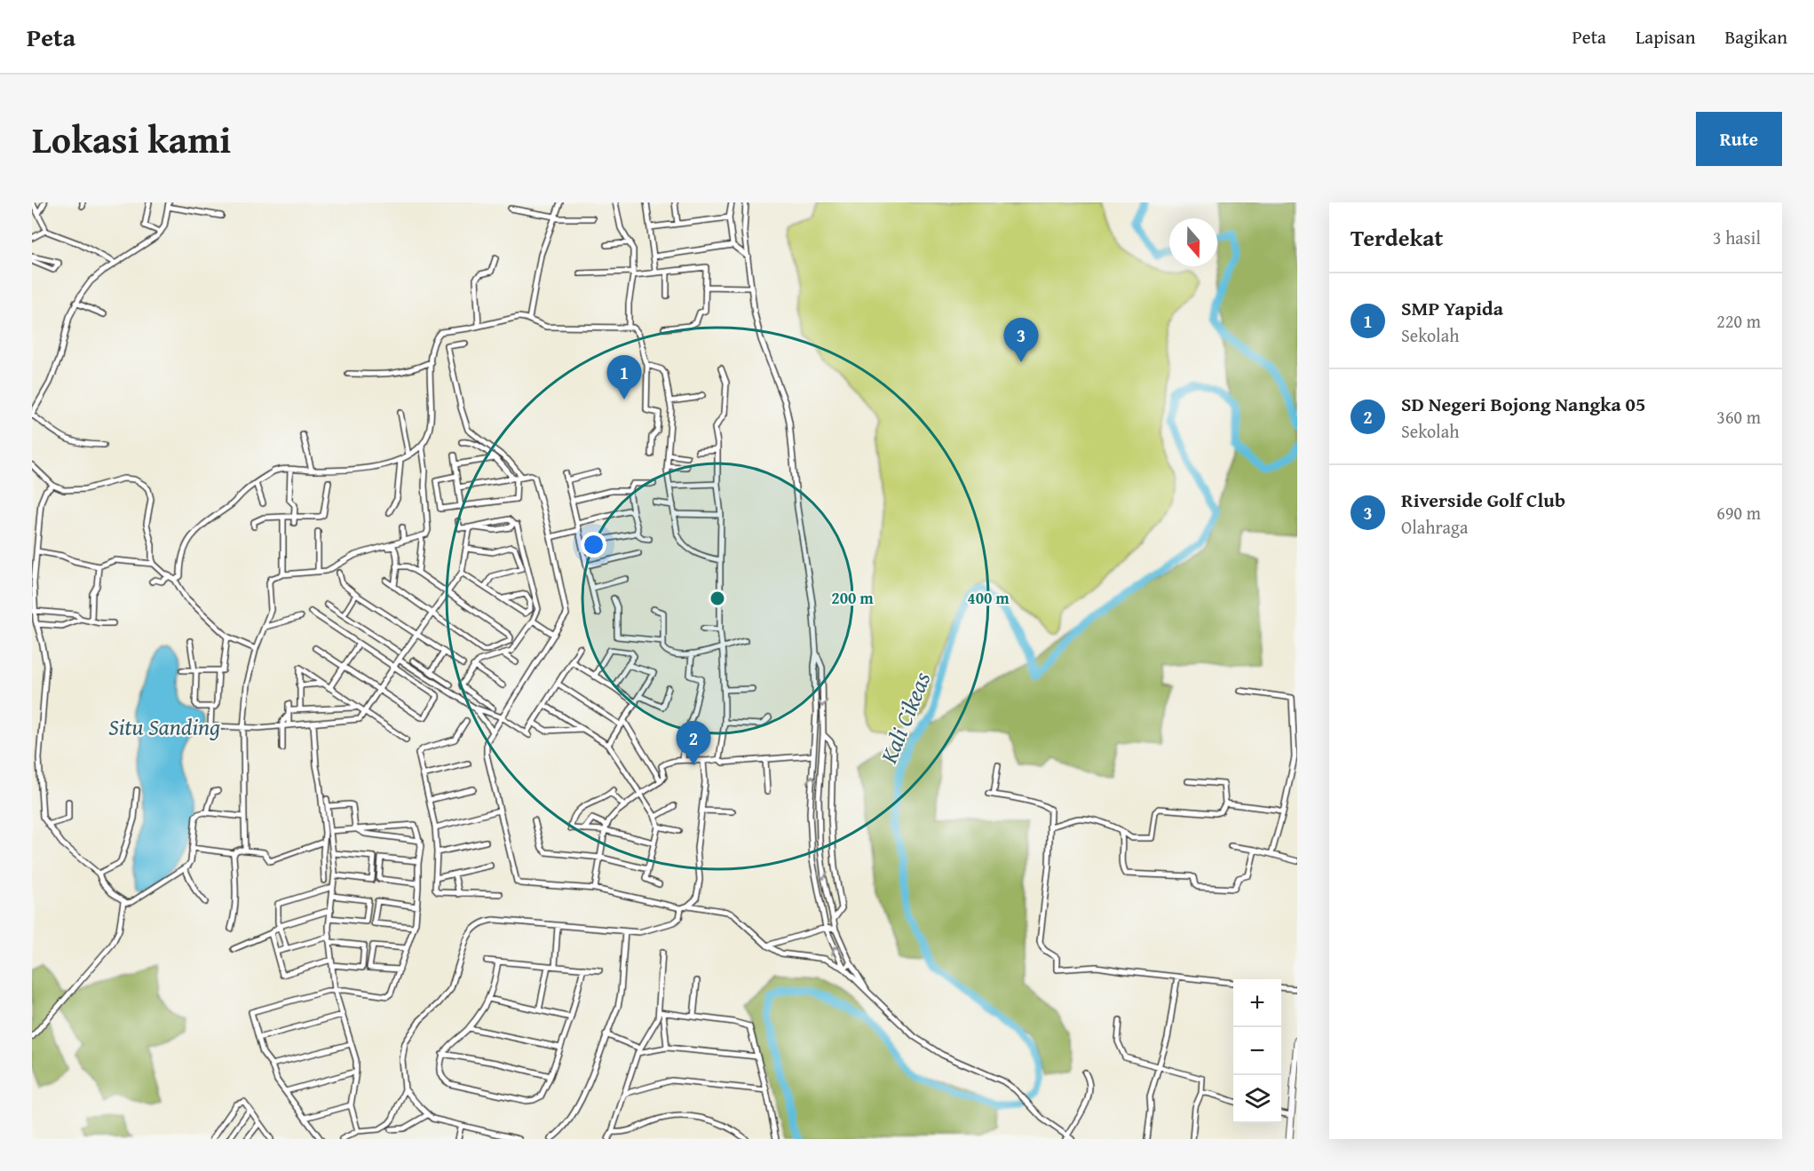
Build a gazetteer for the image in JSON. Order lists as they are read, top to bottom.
{
  "water": ["Kali Cikeas", "Situ Sanding"],
  "north": "bottom",
  "page": {
    "header": "Peta",
    "nav": ["Peta", "Lapisan", "Bagikan"],
    "title": "Lokasi kami",
    "buttons": "Rute",
    "heading": ["Terdekat", "3 hasil"],
    "list": [
      {
        "mark": "1",
        "name": "SMP Yapida",
        "note": "Sekolah",
        "value": "220 m"
      },
      {
        "mark": "2",
        "name": "SD Negeri Bojong Nangka 05",
        "note": "Sekolah",
        "value": "360 m"
      },
      {
        "mark": "3",
        "name": "Riverside Golf Club",
        "note": "Olahraga",
        "value": "690 m"
      }
    ],
    "pins": ["3", "1", "2"],
    "map_buttons": ["+", "−"]
  },
  "rings": ["200 m", "400 m"]
}
